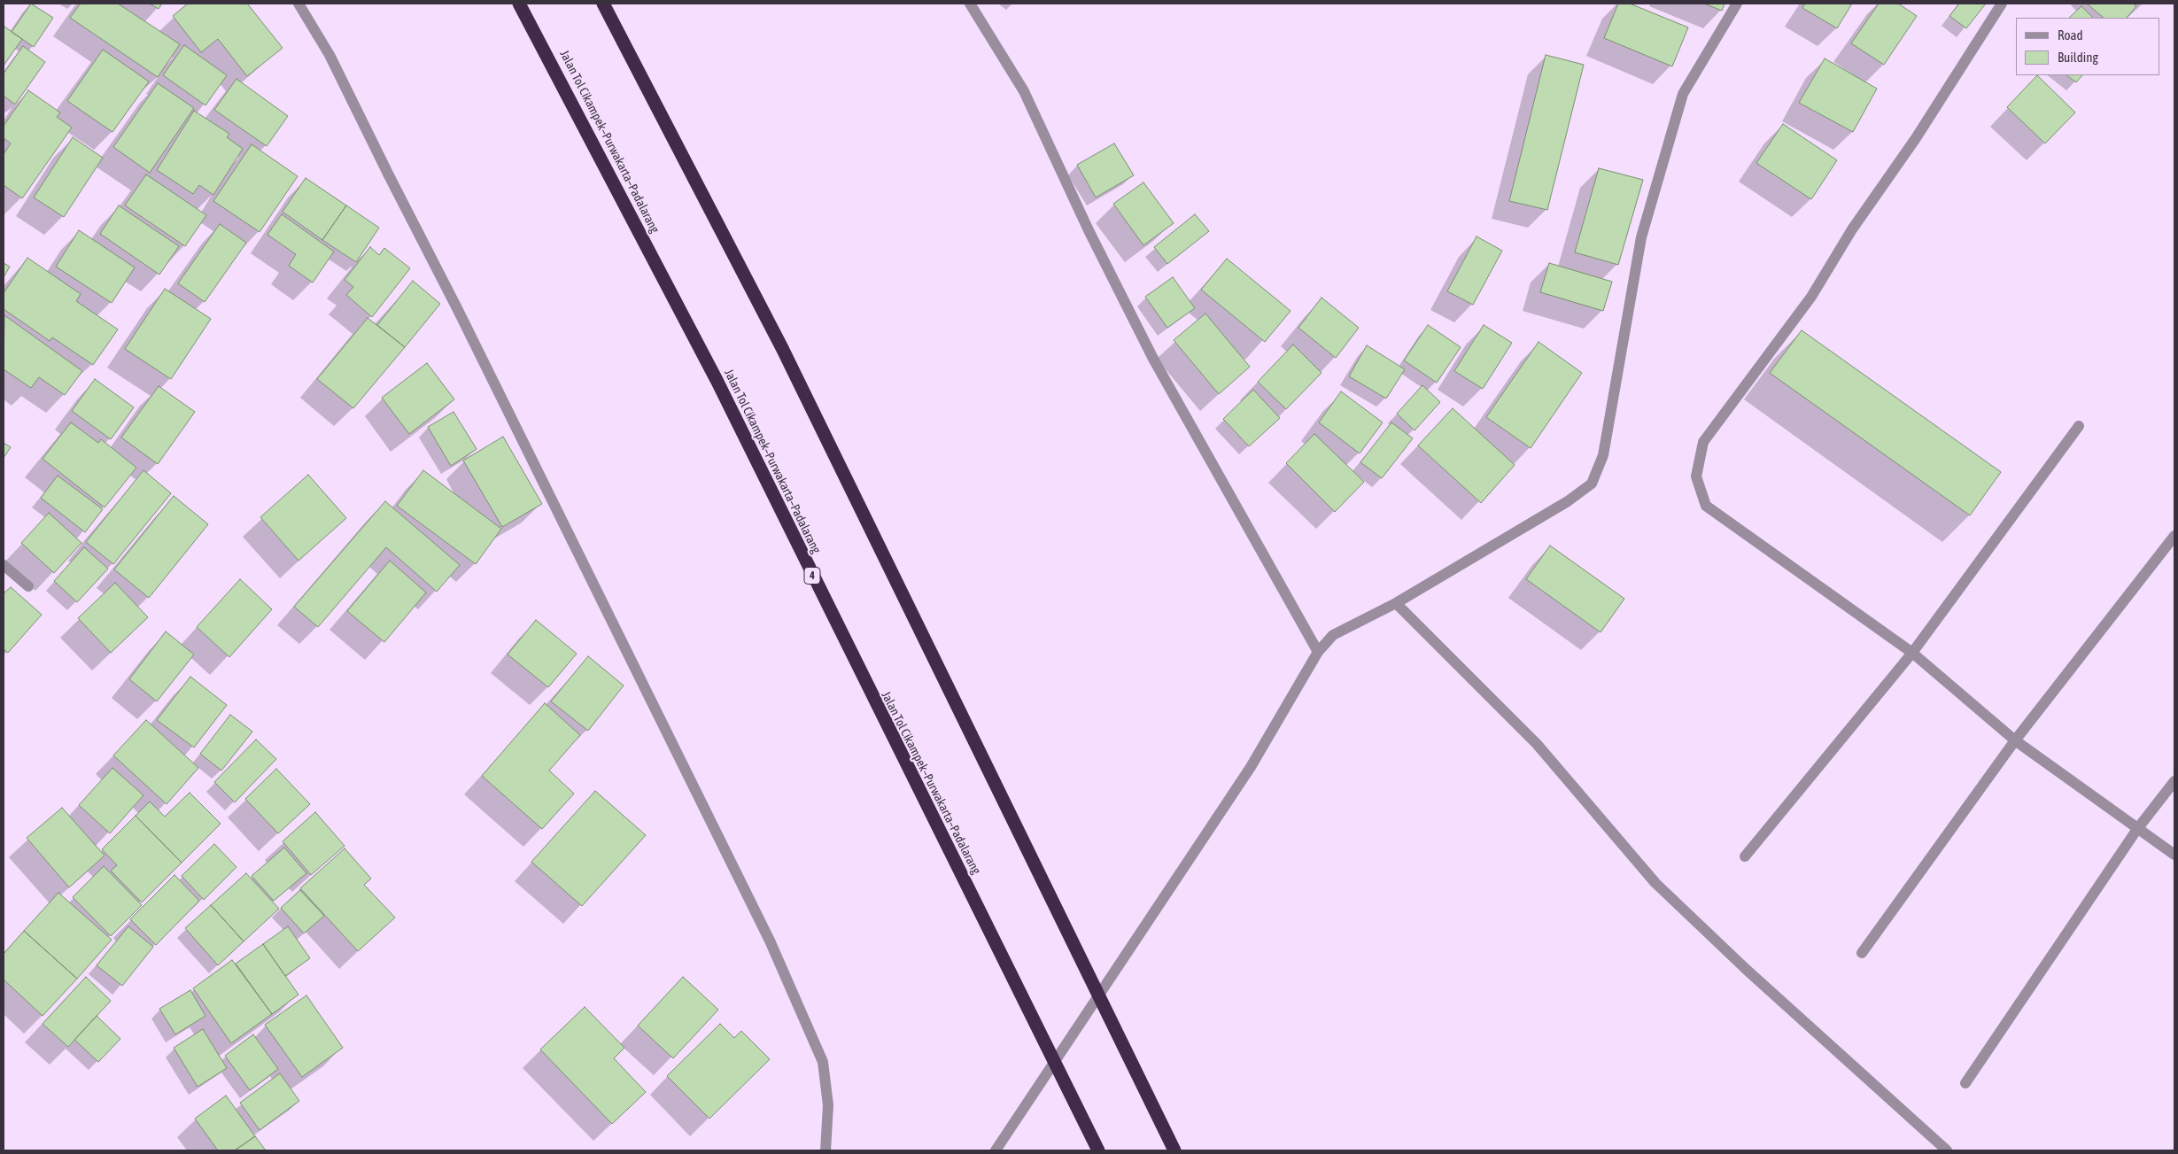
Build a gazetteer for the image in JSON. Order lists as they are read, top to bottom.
{
  "streets": {
    "highway": ["Jalan Tol Cikampek–Purwakarta–Padalarang", "4"]
  },
  "legend": ["Road", "Building"]
}
